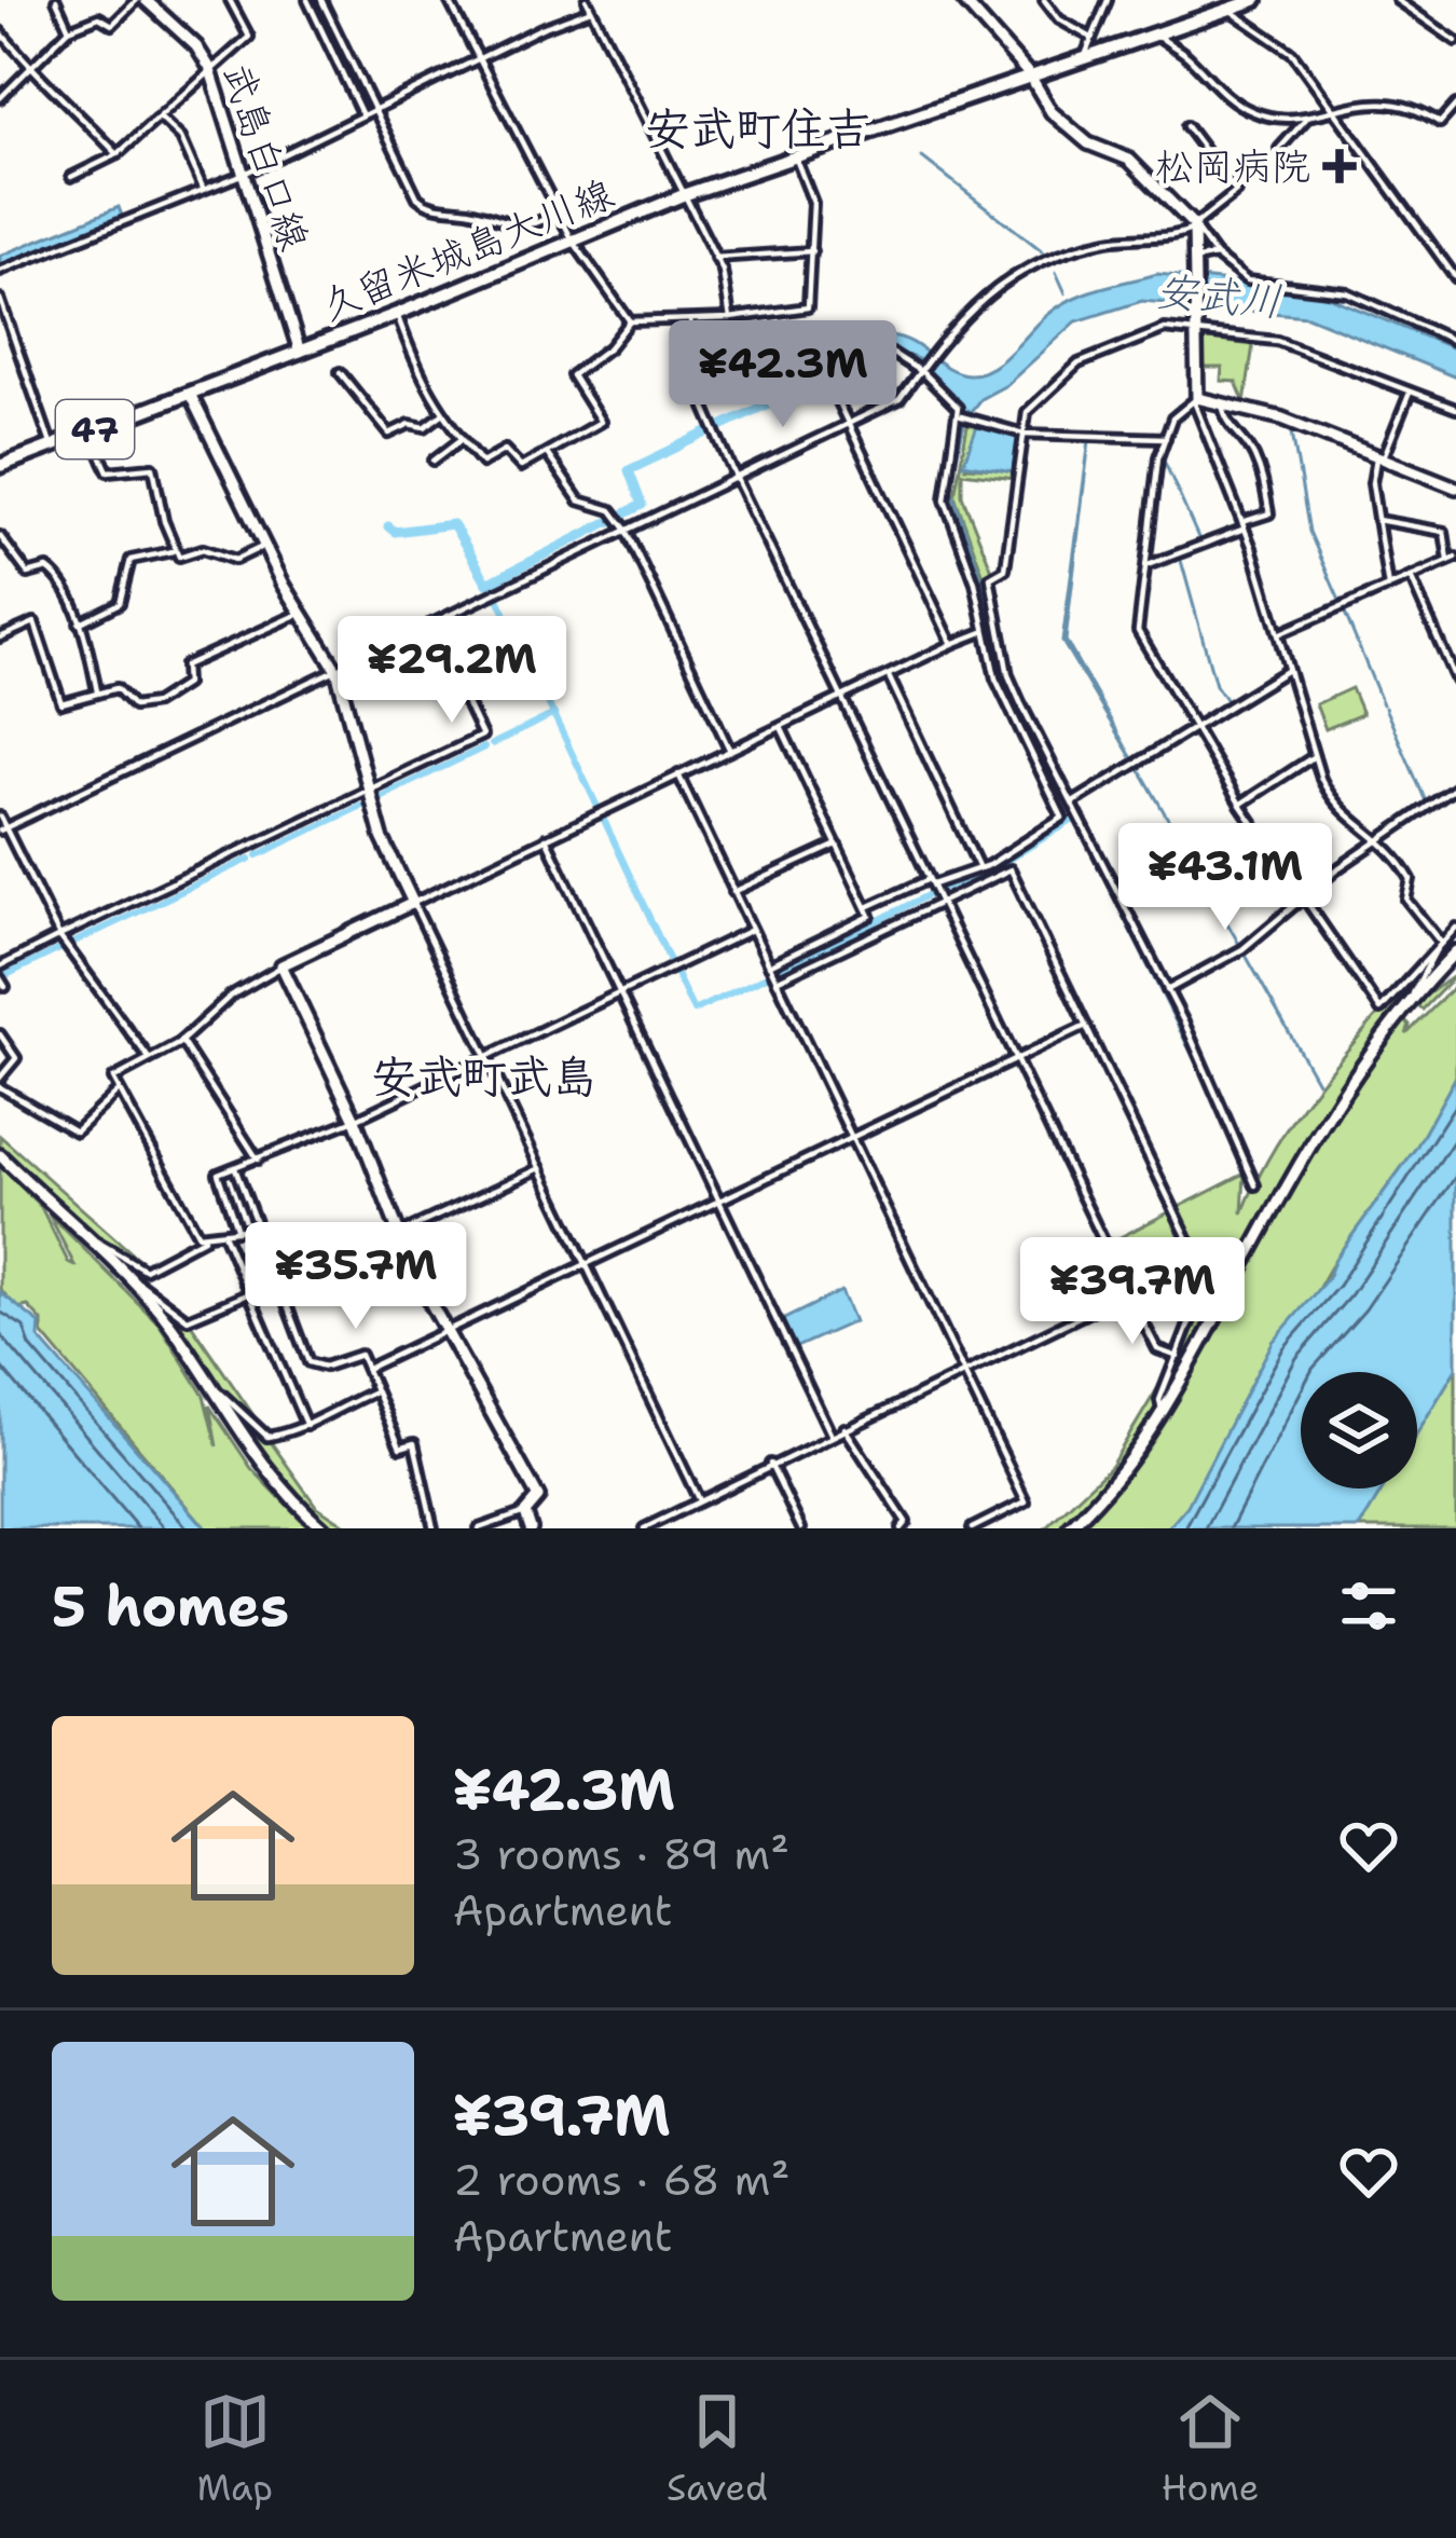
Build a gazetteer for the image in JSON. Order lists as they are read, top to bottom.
{
  "streets": {
    "main road": ["武島白口線", "久留米城島大川線", "47"]
  },
  "crossings": [
    ["武島白口線", "久留米城島大川線"]
  ],
  "districts": ["安武町住吉", "安武町武島"],
  "water": ["安武川"],
  "places": {
    "health": ["松岡病院"]
  },
  "page": {
    "price": [
      "¥42.3M",
      "¥29.2M",
      "¥43.1M",
      "¥35.7M",
      "¥39.7M"
    ],
    "heading": "5 homes",
    "list": [
      {
        "name": "¥42.3M",
        "note": "3 rooms · 89 m² · Apartment"
      },
      {
        "name": "¥39.7M",
        "note": "2 rooms · 68 m² · Apartment"
      }
    ],
    "tabs": ["Map", "Saved", "Home"]
  }
}
